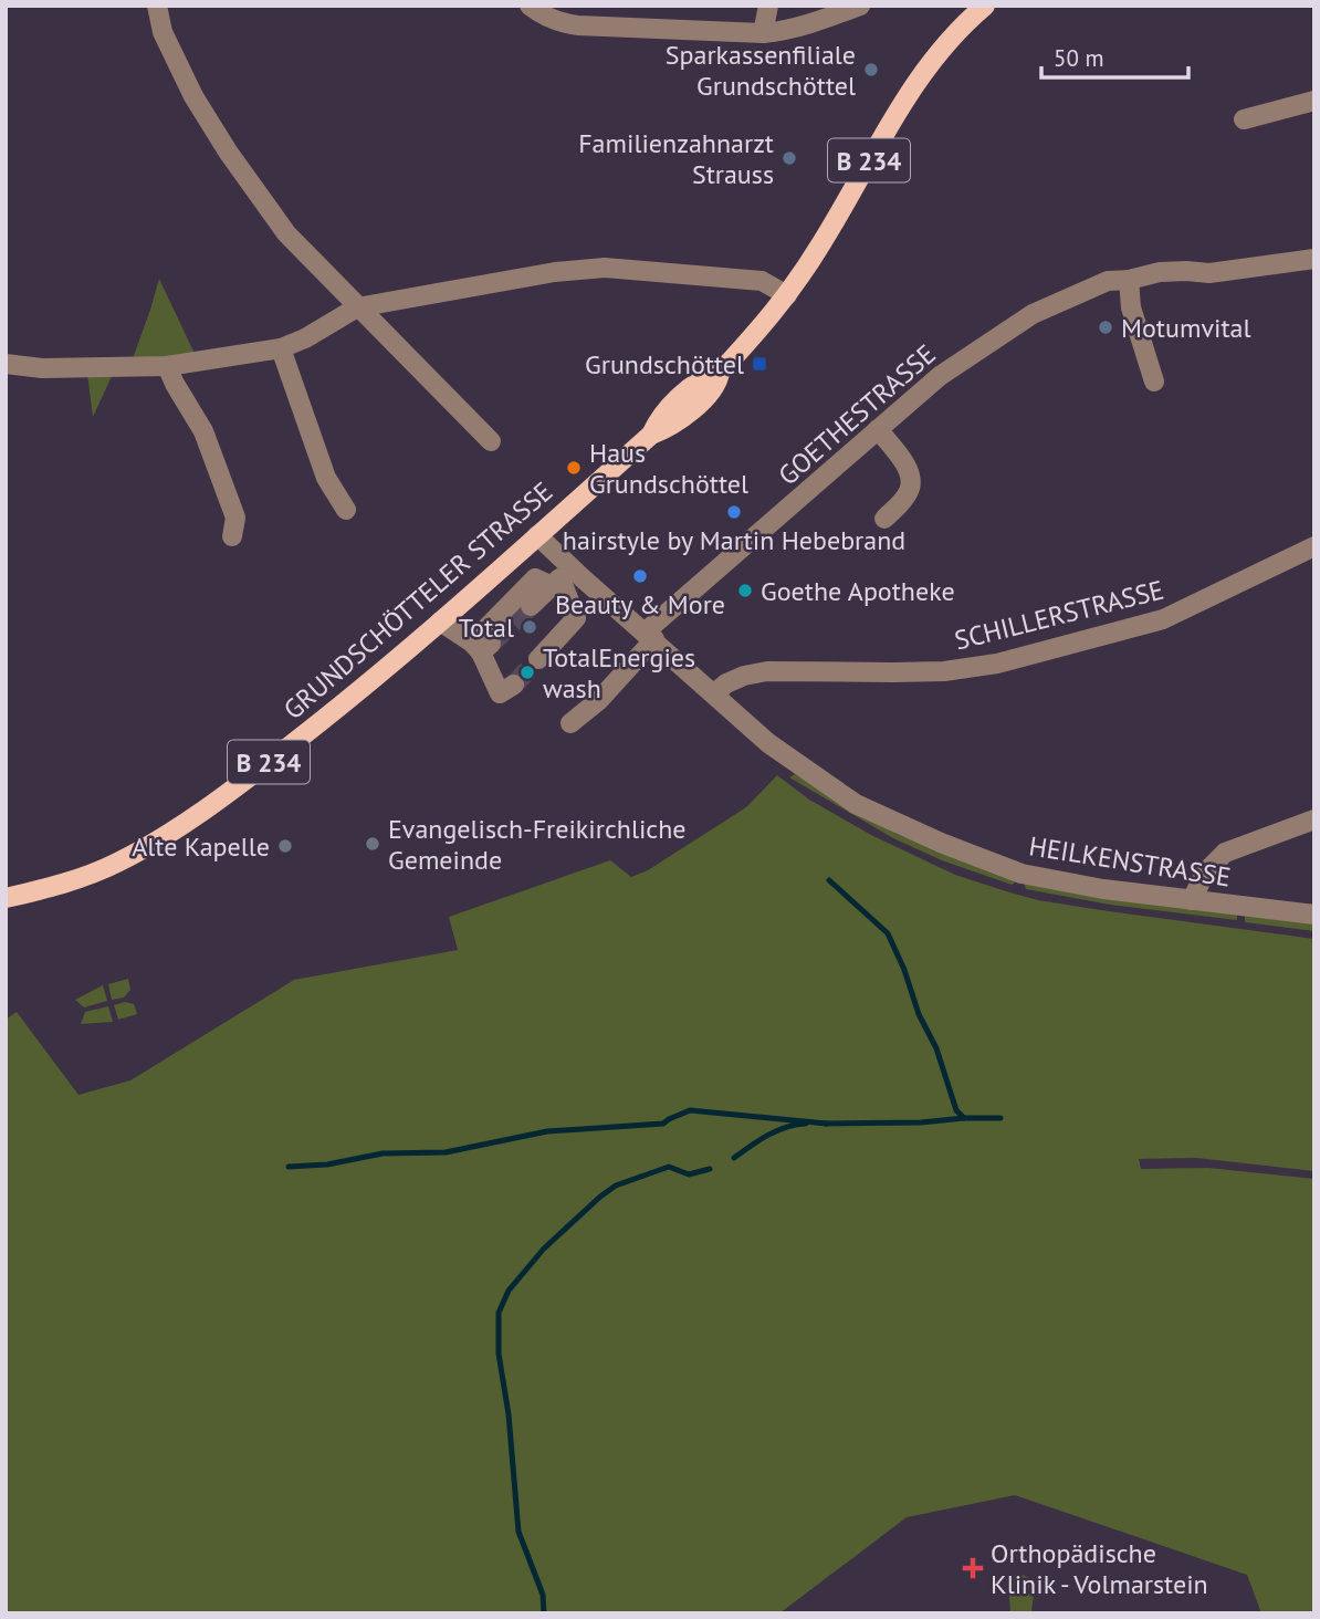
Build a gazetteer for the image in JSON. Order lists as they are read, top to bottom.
{
  "streets": {
    "main road": ["B 234", "GRUNDSCHÖTTELER STRASSE"],
    "street": ["GOETHESTRASSE", "SCHILLERSTRASSE", "HEILKENSTRASSE"]
  },
  "crossings": [
    ["GOETHESTRASSE", "HEILKENSTRASSE"],
    ["GRUNDSCHÖTTELER STRASSE", "HEILKENSTRASSE"],
    ["SCHILLERSTRASSE", "HEILKENSTRASSE"]
  ],
  "places": {
    "other": [
      "Sparkassenfiliale Grundschöttel",
      "Familienzahnarzt Strauss",
      "Motumvital",
      "Haus Grundschöttel",
      "hairstyle by Martin Hebebrand",
      "Beauty & More",
      "Goethe Apotheke",
      "Total",
      "TotalEnergies wash",
      "Evangelisch-Freikirchliche Gemeinde",
      "Alte Kapelle"
    ],
    "transit": ["Grundschöttel"],
    "health": ["Orthopädische Klinik - Volmarstein"]
  },
  "scale_bar": "50 m"
}
